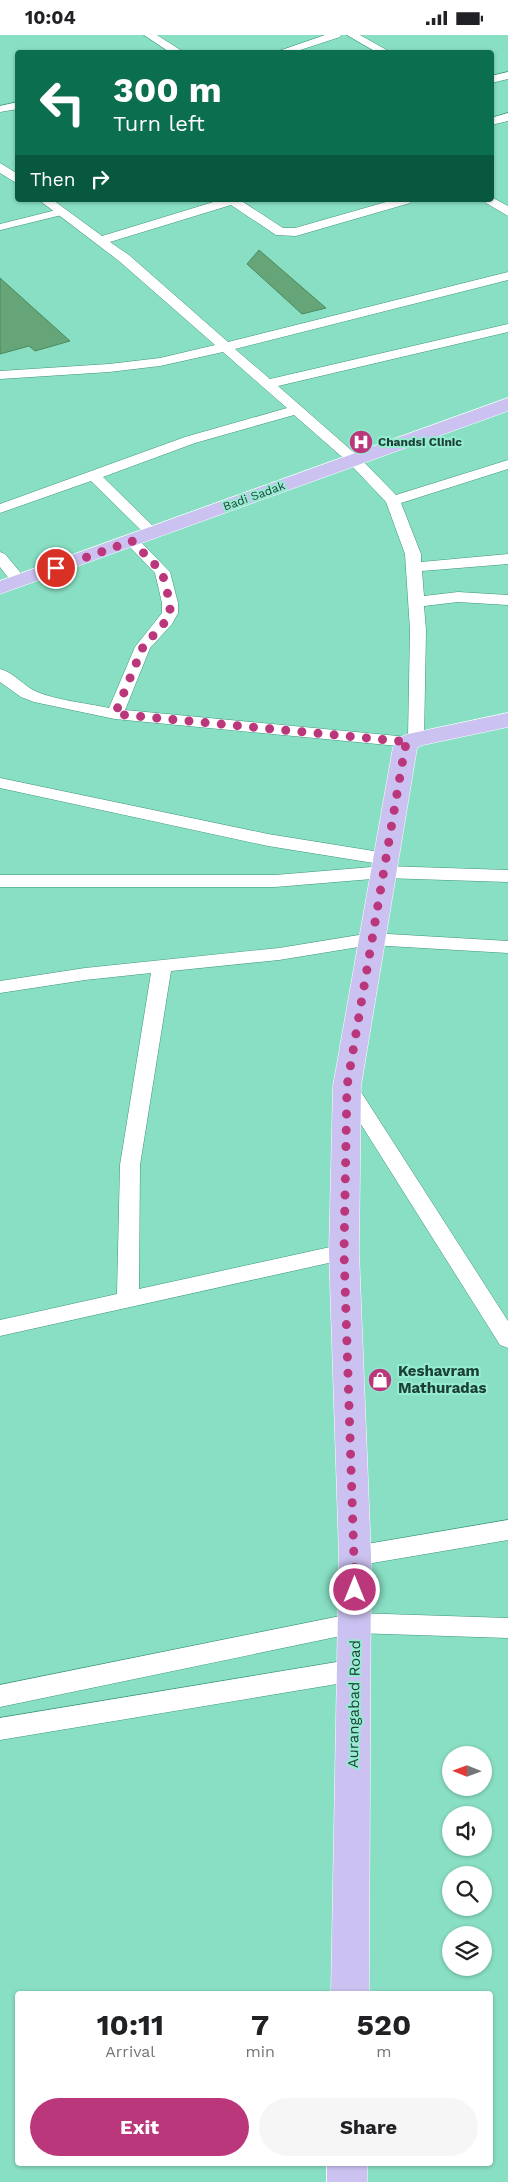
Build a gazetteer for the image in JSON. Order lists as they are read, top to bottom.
{
  "streets": {
    "main road": ["Badi Sadak", "Aurangabad Road"]
  },
  "places": {
    "hospital": ["Chandsi Clinic"],
    "shop": ["Keshavram Mathuradas"]
  },
  "north": "left",
  "page": {
    "status": "10:04",
    "turn": ["300 m", "Turn left"],
    "then": "Then",
    "eta": [
      "10:11",
      "Arrival",
      "7",
      "min",
      "520",
      "m"
    ],
    "buttons": ["Exit", "Share"]
  }
}
